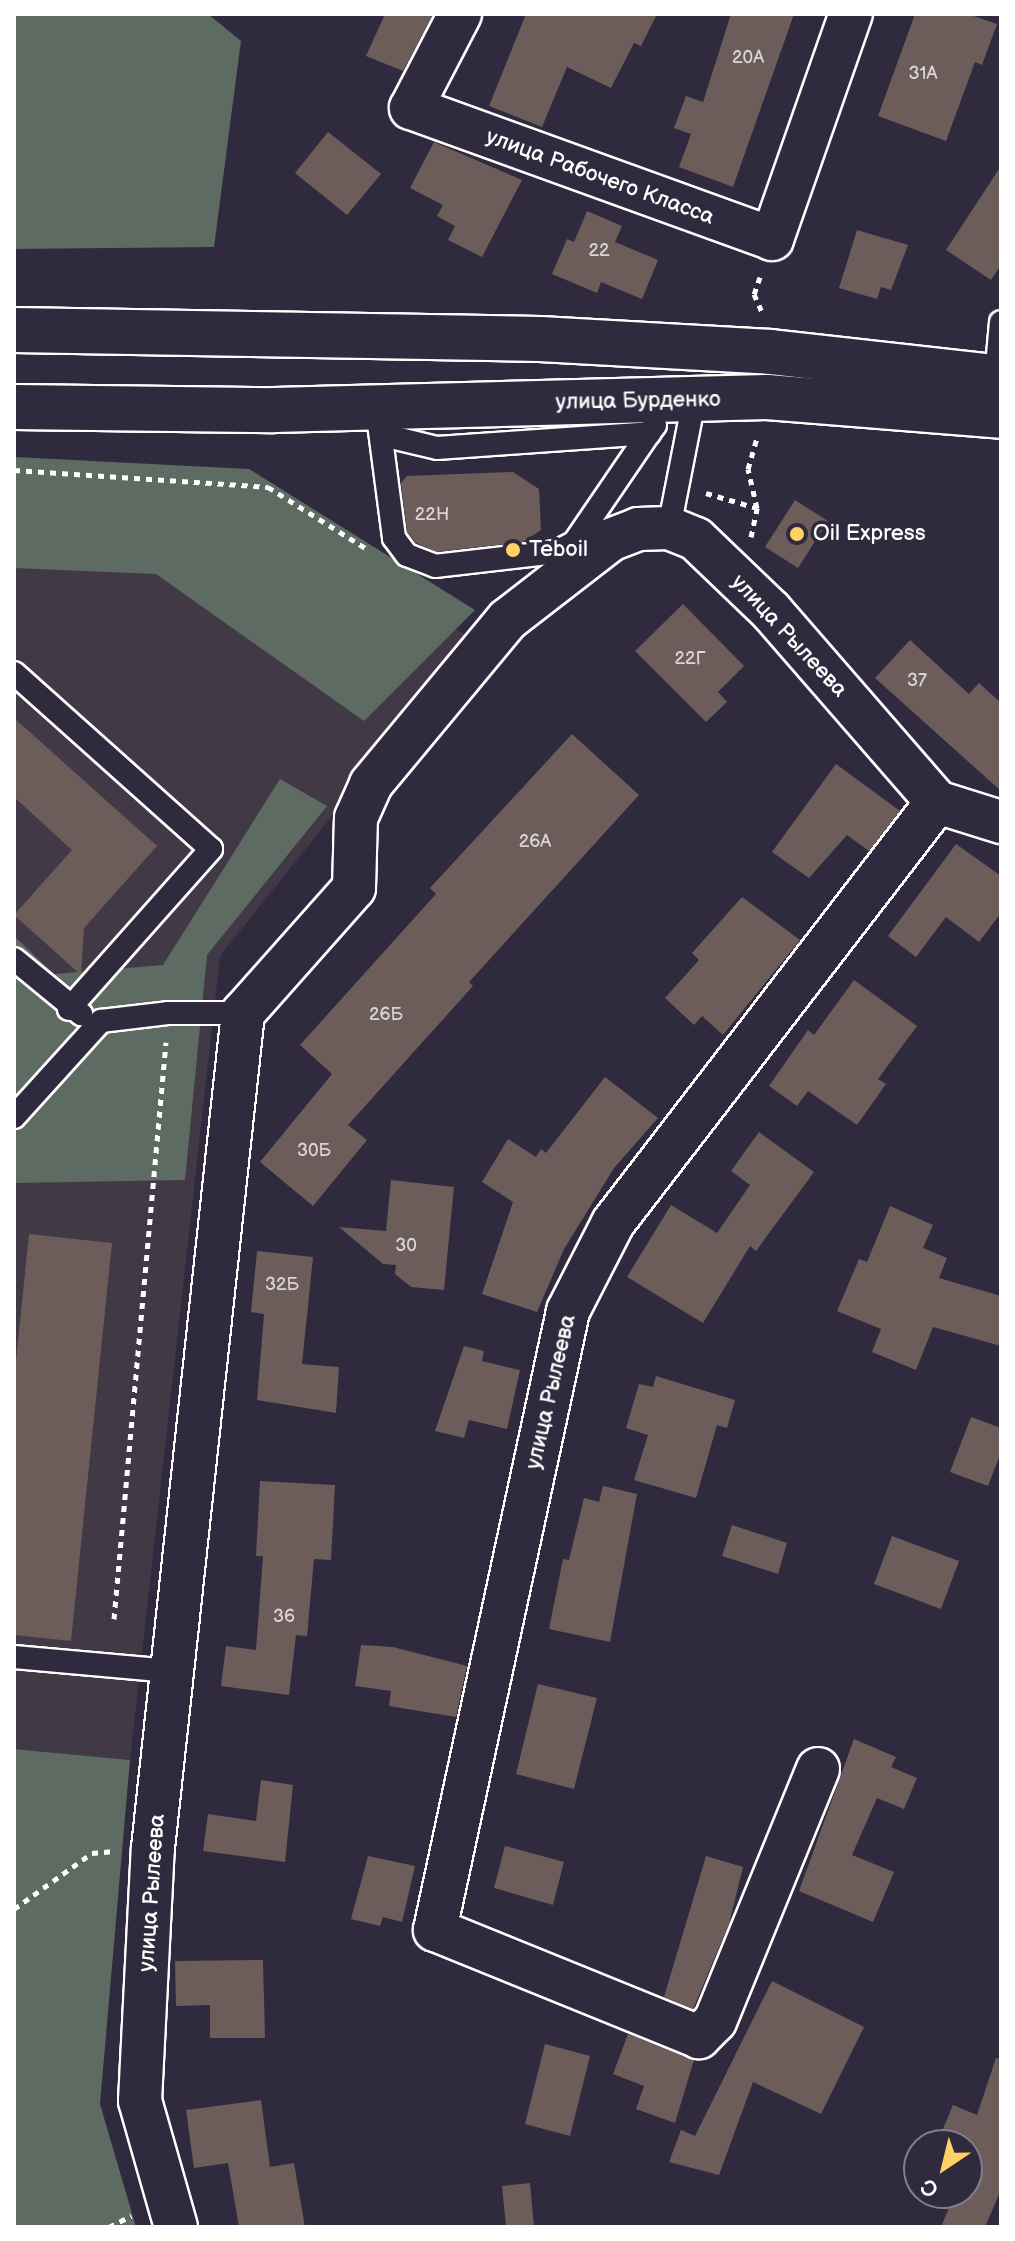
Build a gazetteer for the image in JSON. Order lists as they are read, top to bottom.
{
  "streets": {
    "main road": ["улица Бурденко"],
    "street": ["улица Рабочего Класса", "улица Рылеева"]
  },
  "places": ["Oil Express", "Teboil"],
  "house_numbers": [
    "20А",
    "31А",
    "22",
    "22Н",
    "22Г",
    "37",
    "26А",
    "26Б",
    "30Б",
    "30",
    "32Б",
    "36"
  ],
  "north": "bottom left"
}
